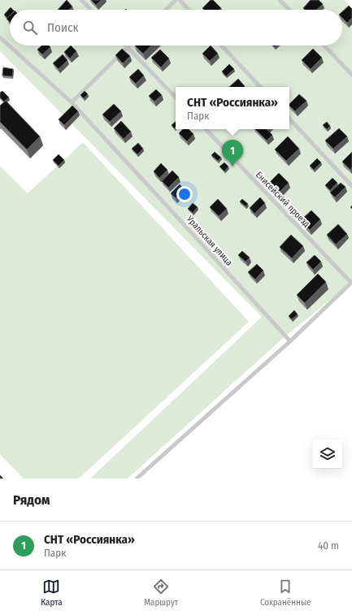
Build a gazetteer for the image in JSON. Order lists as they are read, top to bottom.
{
  "streets": {
    "lane": ["Енисейский проезд", "Уральская улица"]
  },
  "page": {
    "search": "Поиск",
    "popup": ["СНТ «Россиянка»", "Парк"],
    "pins": "1",
    "heading": "Рядом",
    "list": [
      {
        "mark": "1",
        "name": "СНТ «Россиянка»",
        "note": "Парк",
        "value": "40 m"
      }
    ],
    "nav": ["Карта", "Маршрут", "Сохранённые"]
  }
}
